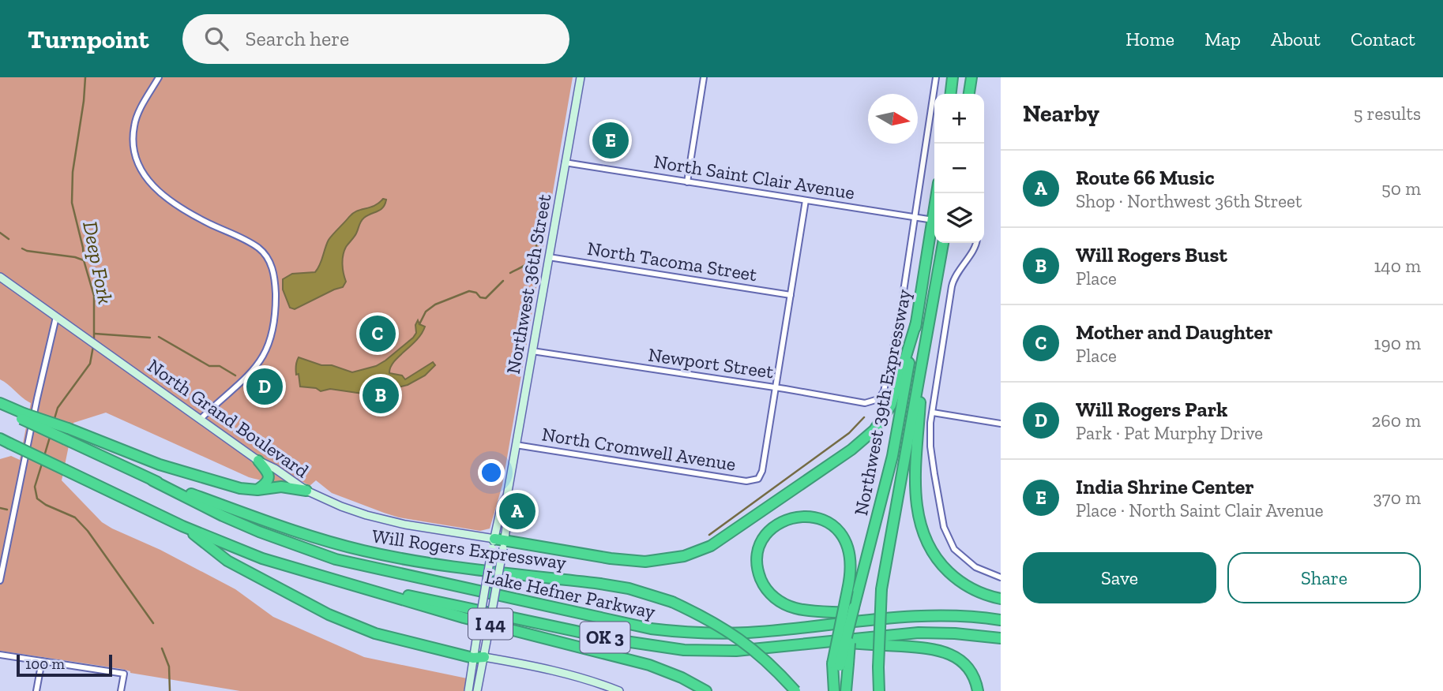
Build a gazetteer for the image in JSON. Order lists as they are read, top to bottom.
{
  "streets": {
    "highway": [
      "Northwest 39th Expressway",
      "Will Rogers Expressway",
      "Lake Hefner Parkway",
      "I 44",
      "OK 3"
    ],
    "main road": ["Northwest 36th Street", "North Grand Boulevard"],
    "street": [
      "North Saint Clair Avenue",
      "North Tacoma Street",
      "Newport Street",
      "North Cromwell Avenue"
    ]
  },
  "crossings": [
    ["North Saint Clair Avenue", "Northwest 36th Street"],
    ["North Saint Clair Avenue", "Newport Street"],
    ["North Tacoma Street", "Northwest 36th Street"],
    ["Northwest 36th Street", "Newport Street"],
    ["Northwest 36th Street", "North Grand Boulevard"],
    ["Northwest 36th Street", "North Cromwell Avenue"],
    ["Newport Street", "North Cromwell Avenue"],
    ["Will Rogers Expressway", "Lake Hefner Parkway"],
    ["Lake Hefner Parkway", "I 44"]
  ],
  "water": ["Deep Fork"],
  "scale_bar": "100 m",
  "north": "right",
  "page": {
    "header": "Turnpoint",
    "search": "Search here",
    "nav": [
      "Home",
      "Map",
      "About",
      "Contact"
    ],
    "heading": ["Nearby", "5 results"],
    "map_buttons": ["+", "−"],
    "pins": [
      "E",
      "C",
      "D",
      "B",
      "A"
    ],
    "list": [
      {
        "mark": "A",
        "name": "Route 66 Music",
        "note": "Shop · Northwest 36th Street",
        "value": "50 m"
      },
      {
        "mark": "B",
        "name": "Will Rogers Bust",
        "note": "Place",
        "value": "140 m"
      },
      {
        "mark": "C",
        "name": "Mother and Daughter",
        "note": "Place",
        "value": "190 m"
      },
      {
        "mark": "D",
        "name": "Will Rogers Park",
        "note": "Park · Pat Murphy Drive",
        "value": "260 m"
      },
      {
        "mark": "E",
        "name": "India Shrine Center",
        "note": "Place · North Saint Clair Avenue",
        "value": "370 m"
      }
    ],
    "buttons": ["Save", "Share"],
    "scale": "100 m"
  }
}
